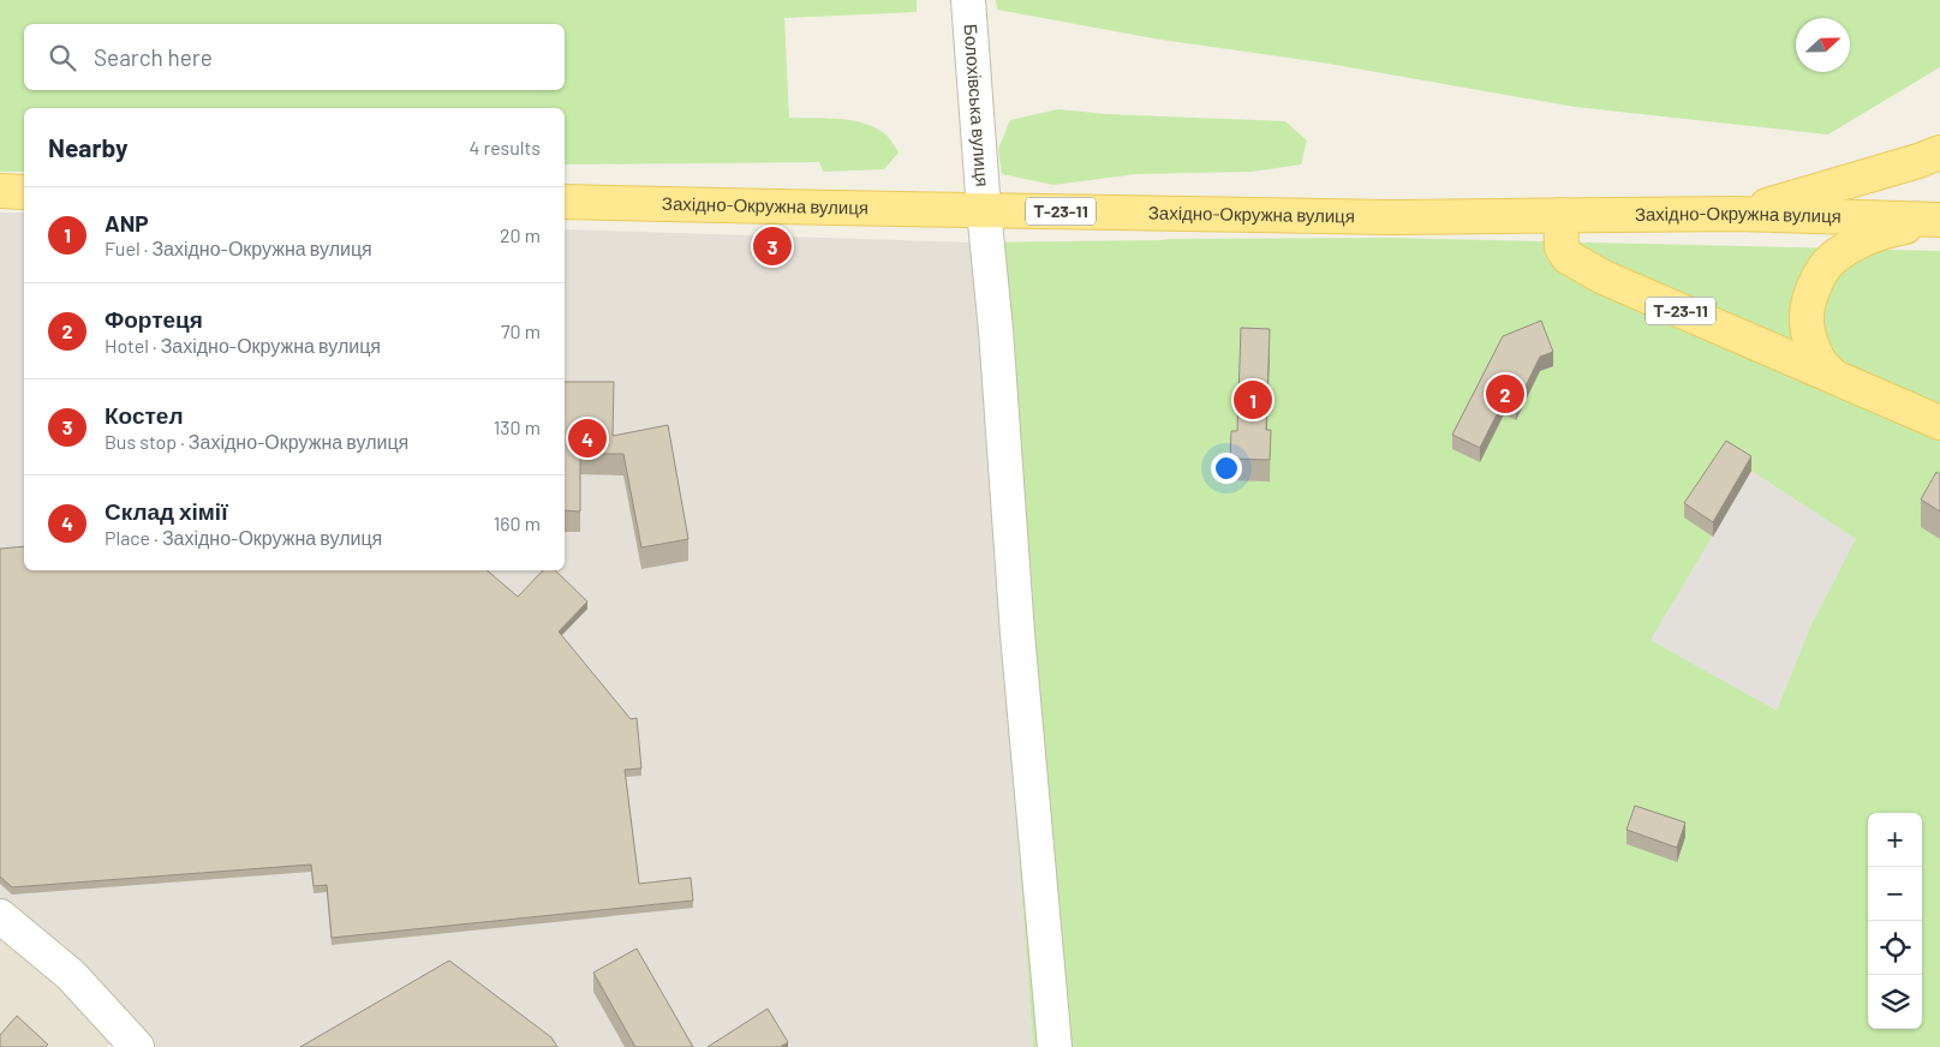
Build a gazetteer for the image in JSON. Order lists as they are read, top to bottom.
{
  "streets": {
    "main road": ["Західно-Окружна вулиця", "Т-23-11"],
    "street": ["Болохівська вулиця"]
  },
  "crossings": [
    ["Болохівська вулиця", "Західно-Окружна вулиця"],
    ["Західно-Окружна вулиця", "Т-23-11"]
  ],
  "north": "right",
  "page": {
    "search": "Search here",
    "heading": ["Nearby", "4 results"],
    "list": [
      {
        "mark": "1",
        "name": "ANP",
        "note": "Fuel · Західно-Окружна вулиця",
        "value": "20 m"
      },
      {
        "mark": "2",
        "name": "Фортеця",
        "note": "Hotel · Західно-Окружна вулиця",
        "value": "70 m"
      },
      {
        "mark": "3",
        "name": "Костел",
        "note": "Bus stop · Західно-Окружна вулиця",
        "value": "130 m"
      },
      {
        "mark": "4",
        "name": "Склад хімії",
        "note": "Place · Західно-Окружна вулиця",
        "value": "160 m"
      }
    ],
    "pins": [
      "3",
      "2",
      "1",
      "4"
    ],
    "map_buttons": ["+", "−"]
  }
}
